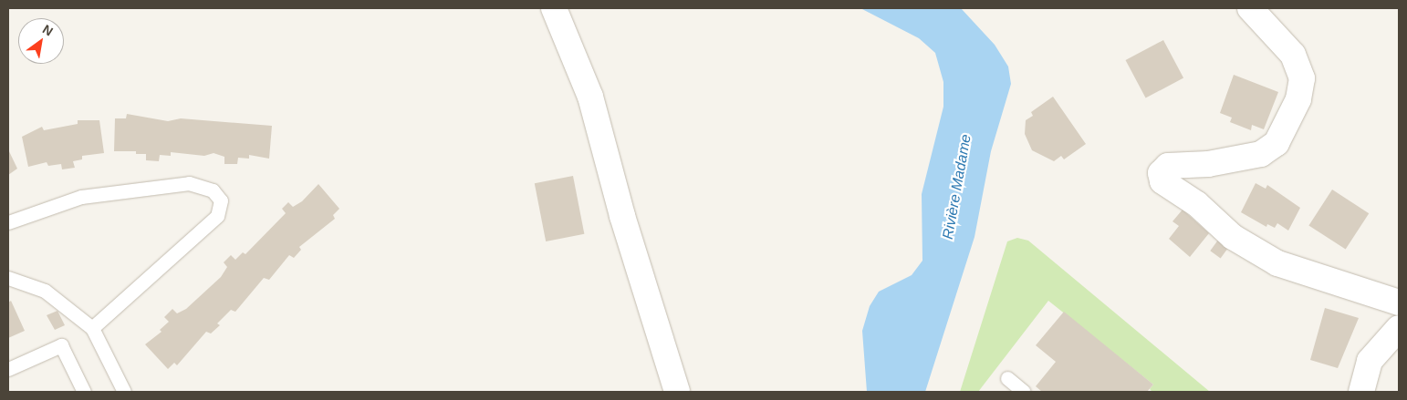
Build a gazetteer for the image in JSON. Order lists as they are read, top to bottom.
{
  "water": ["Rivière Madame"],
  "north": "top right"
}
